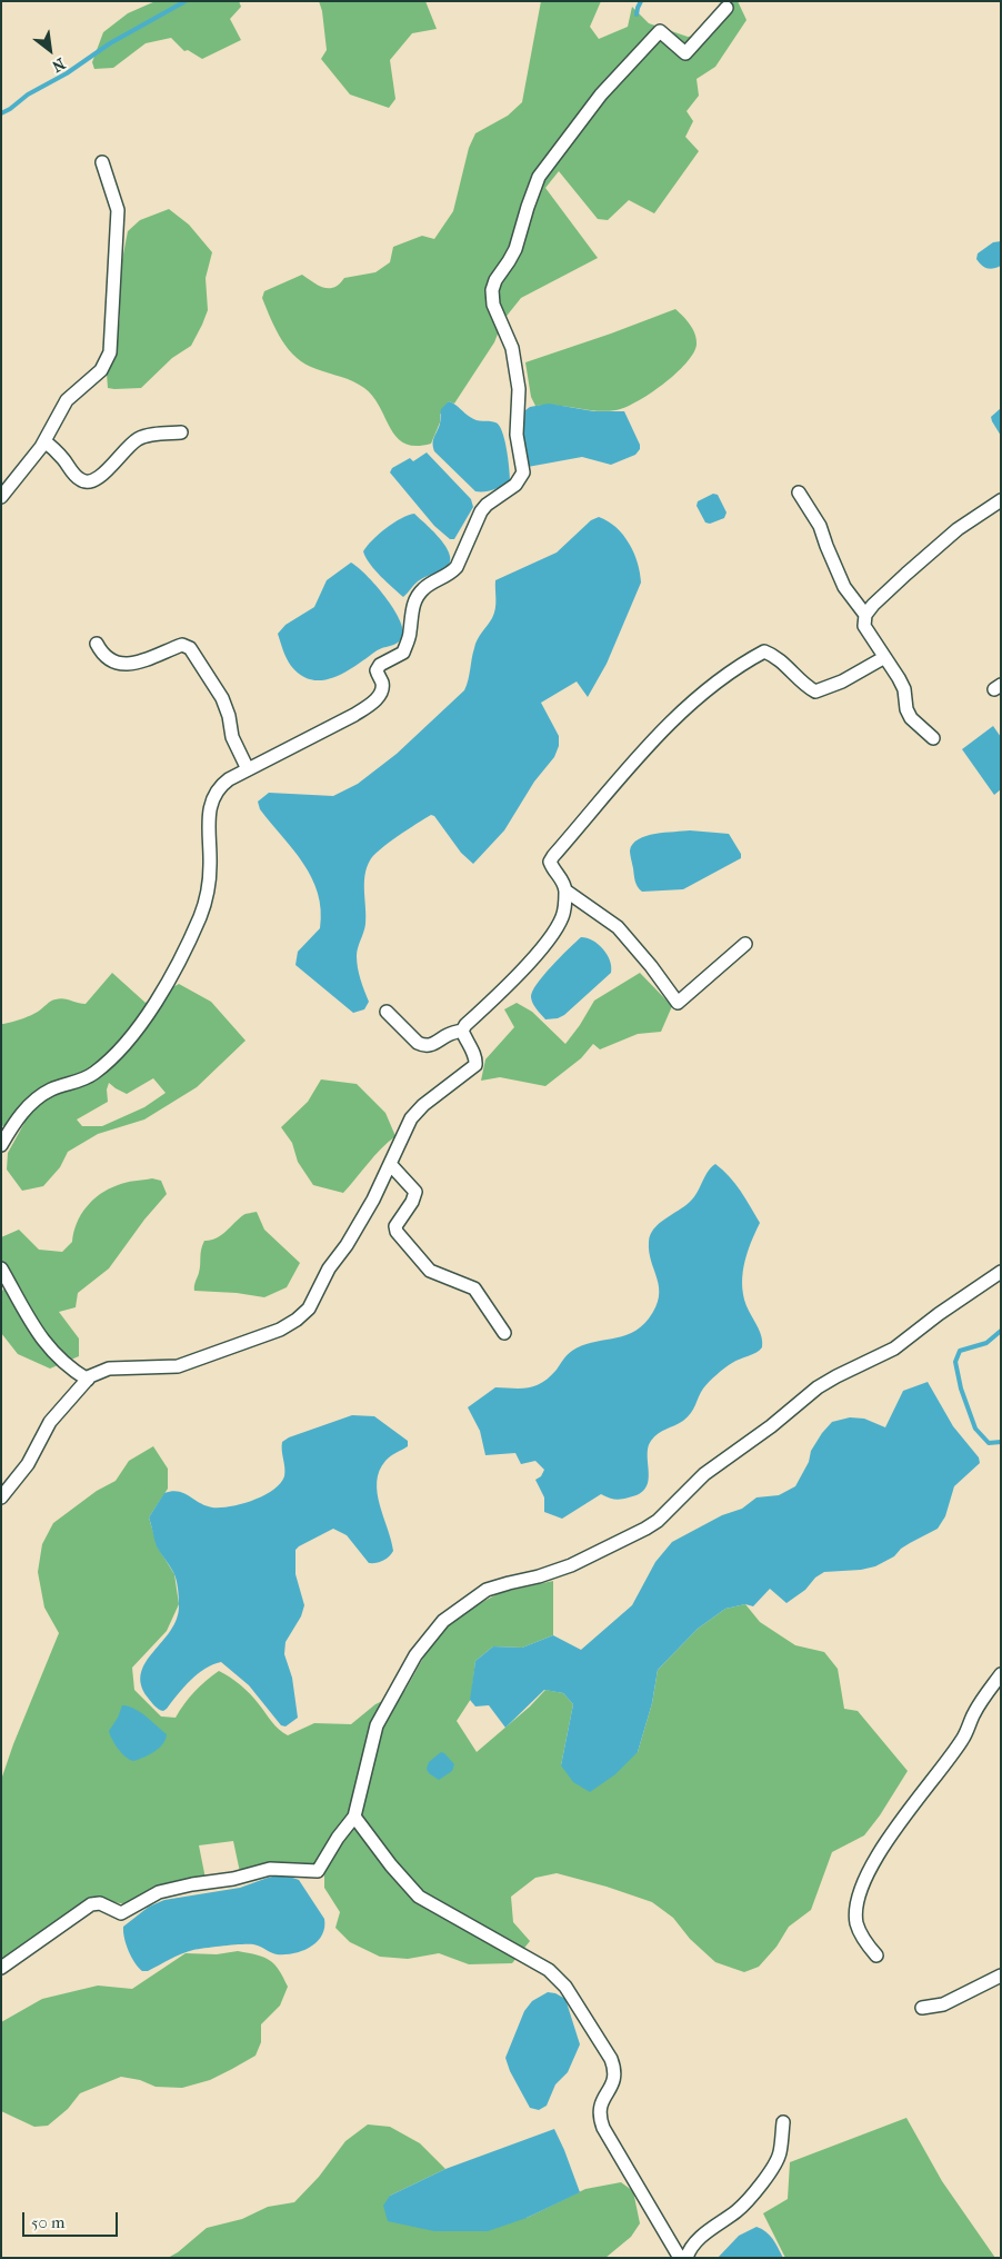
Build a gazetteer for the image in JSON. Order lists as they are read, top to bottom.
{
  "scale_bar": "50 m",
  "north": "bottom right"
}
